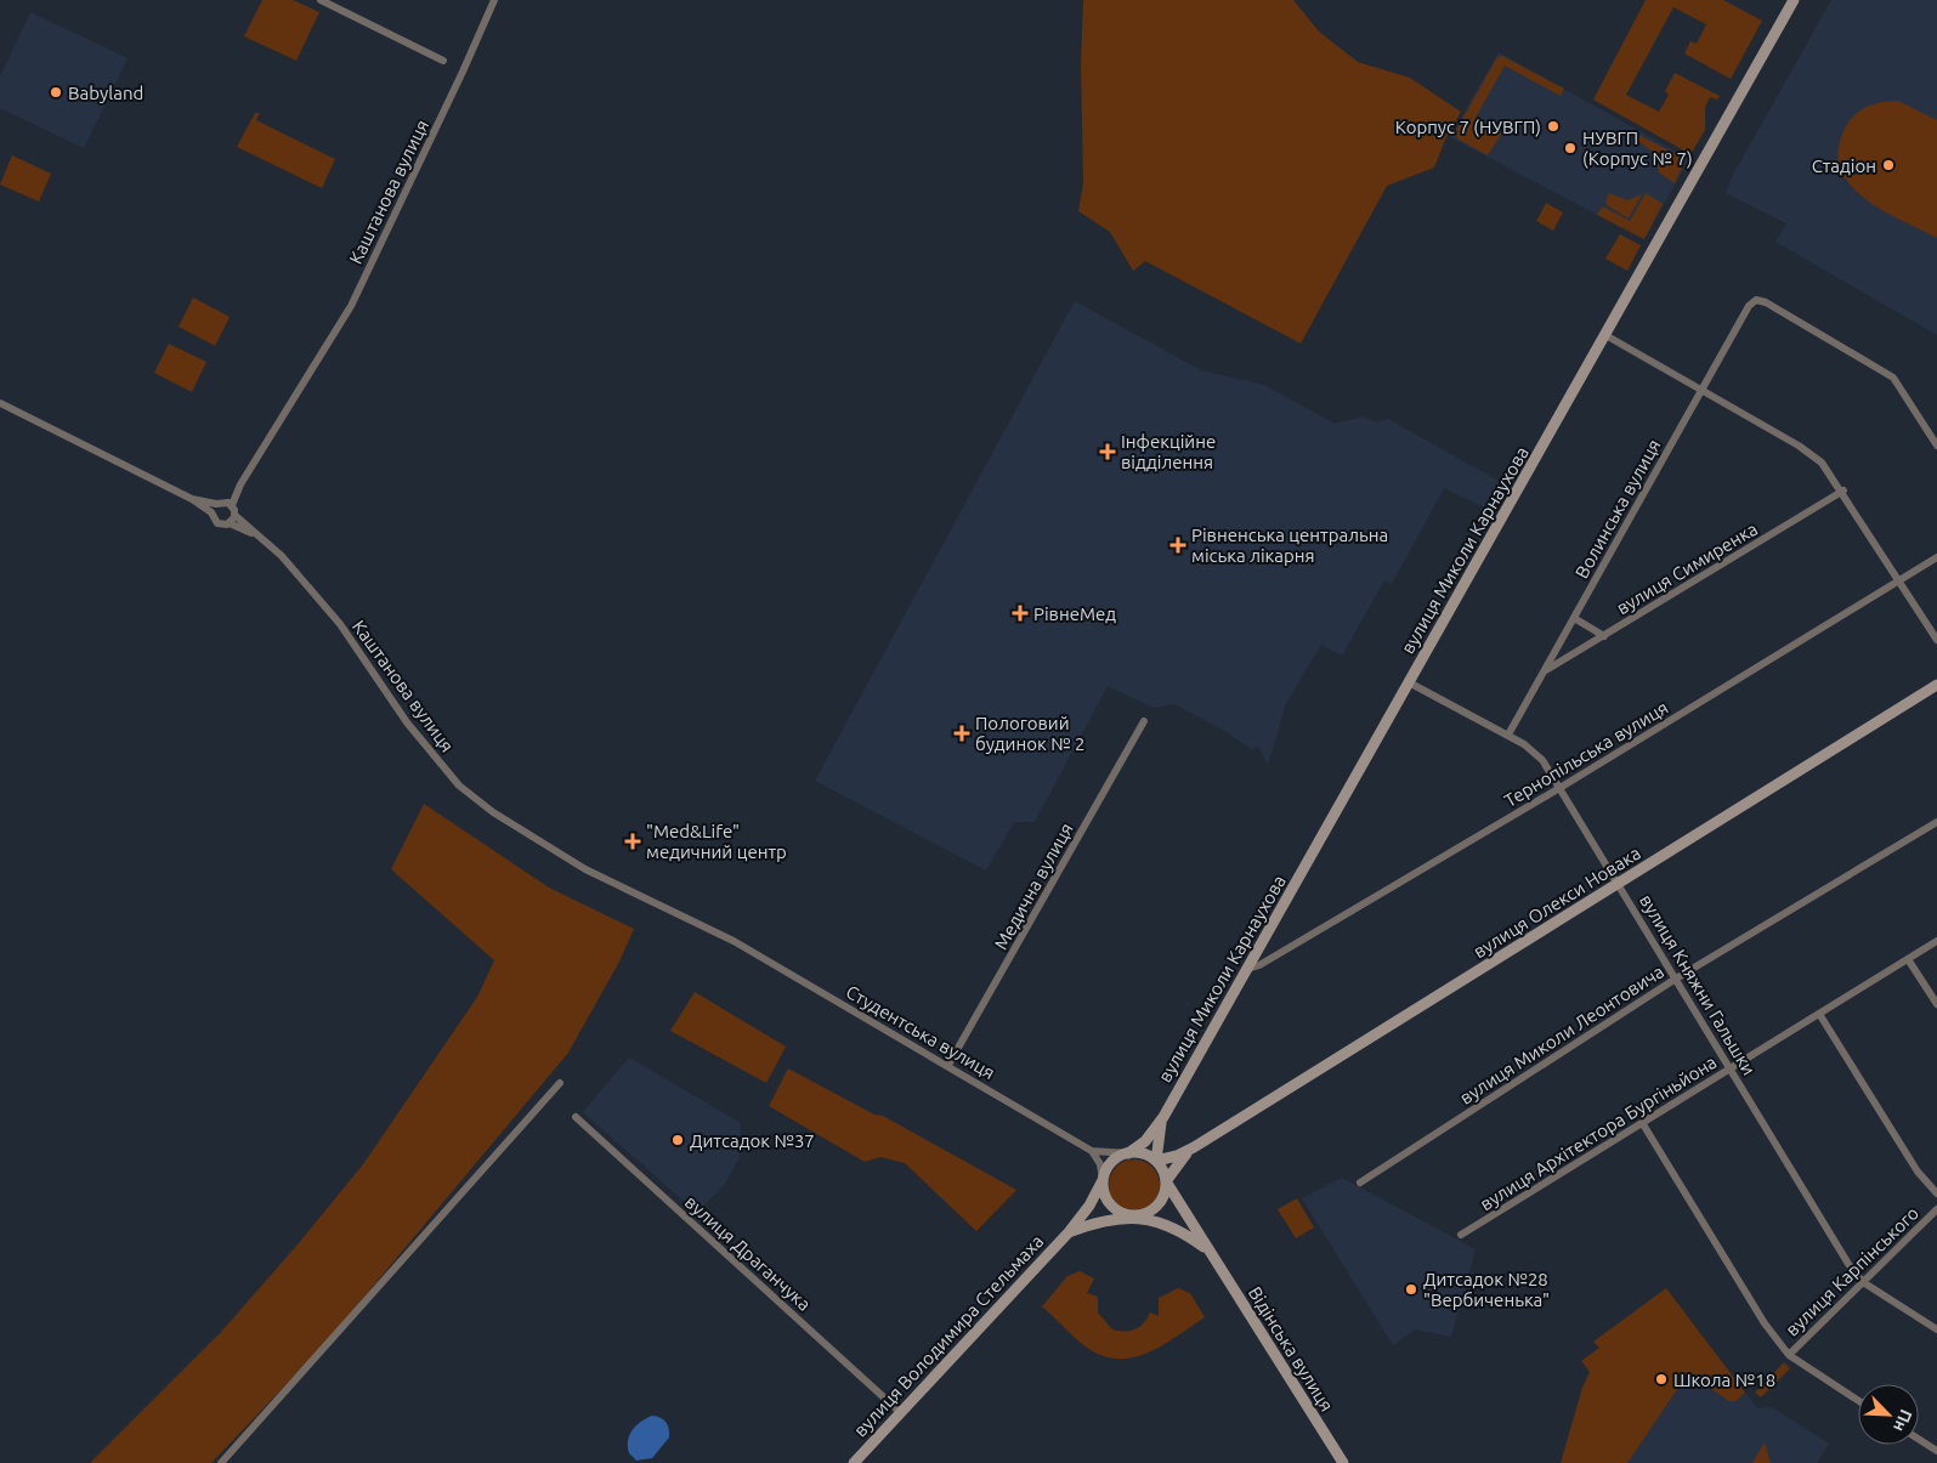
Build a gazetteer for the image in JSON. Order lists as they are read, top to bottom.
{
  "streets": {
    "main road": [
      "вулиця Миколи Карнаухова",
      "вулиця Олекси Новака",
      "вулиця Володимира Стельмаха",
      "Відінська вулиця"
    ],
    "street": [
      "Каштанова вулиця",
      "Волинська вулиця",
      "вулиця Симиренка",
      "Тернопільська вулиця",
      "Медична вулиця",
      "вулиця Княжни Гальшки",
      "Студентська вулиця",
      "вулиця Миколи Леонтовича",
      "вулиця Архітектора Бургіньйона",
      "вулиця Драганчука",
      "вулиця Карпінського"
    ]
  },
  "crossings": [
    ["Каштанова вулиця", "Студентська вулиця"],
    ["Волинська вулиця", "вулиця Симиренка"],
    ["Волинська вулиця", "вулиця Княжни Гальшки"],
    ["вулиця Миколи Карнаухова", "Тернопільська вулиця"],
    ["вулиця Миколи Карнаухова", "вулиця Олекси Новака"],
    ["вулиця Миколи Карнаухова", "вулиця Княжни Гальшки"],
    ["вулиця Миколи Карнаухова", "вулиця Володимира Стельмаха"],
    ["вулиця Миколи Карнаухова", "Відінська вулиця"],
    ["Тернопільська вулиця", "вулиця Княжни Гальшки"],
    ["Медична вулиця", "Студентська вулиця"],
    ["вулиця Олекси Новака", "вулиця Княжни Гальшки"],
    ["вулиця Олекси Новака", "вулиця Володимира Стельмаха"],
    ["вулиця Олекси Новака", "Відінська вулиця"],
    ["вулиця Княжни Гальшки", "вулиця Миколи Леонтовича"],
    ["вулиця Княжни Гальшки", "вулиця Архітектора Бургіньйона"],
    ["вулиця Княжни Гальшки", "вулиця Карпінського"],
    ["вулиця Драганчука", "вулиця Володимира Стельмаха"],
    ["вулиця Володимира Стельмаха", "Відінська вулиця"]
  ],
  "places": {
    "other": [
      "Babyland",
      "Корпус 7 (НУВГП)",
      "НУВГП (Корпус № 7)",
      "Стадіон",
      "Дитсадок №37",
      "Дитсадок №28 \"Вербиченька\"",
      "Школа №18"
    ],
    "health": [
      "Інфекційне відділення",
      "Рівненська центральна міська лікарня",
      "РівнеМед",
      "Пологовий будинок № 2",
      "\"Med&Life\" медичний центр"
    ]
  },
  "north": "bottom right"
}
